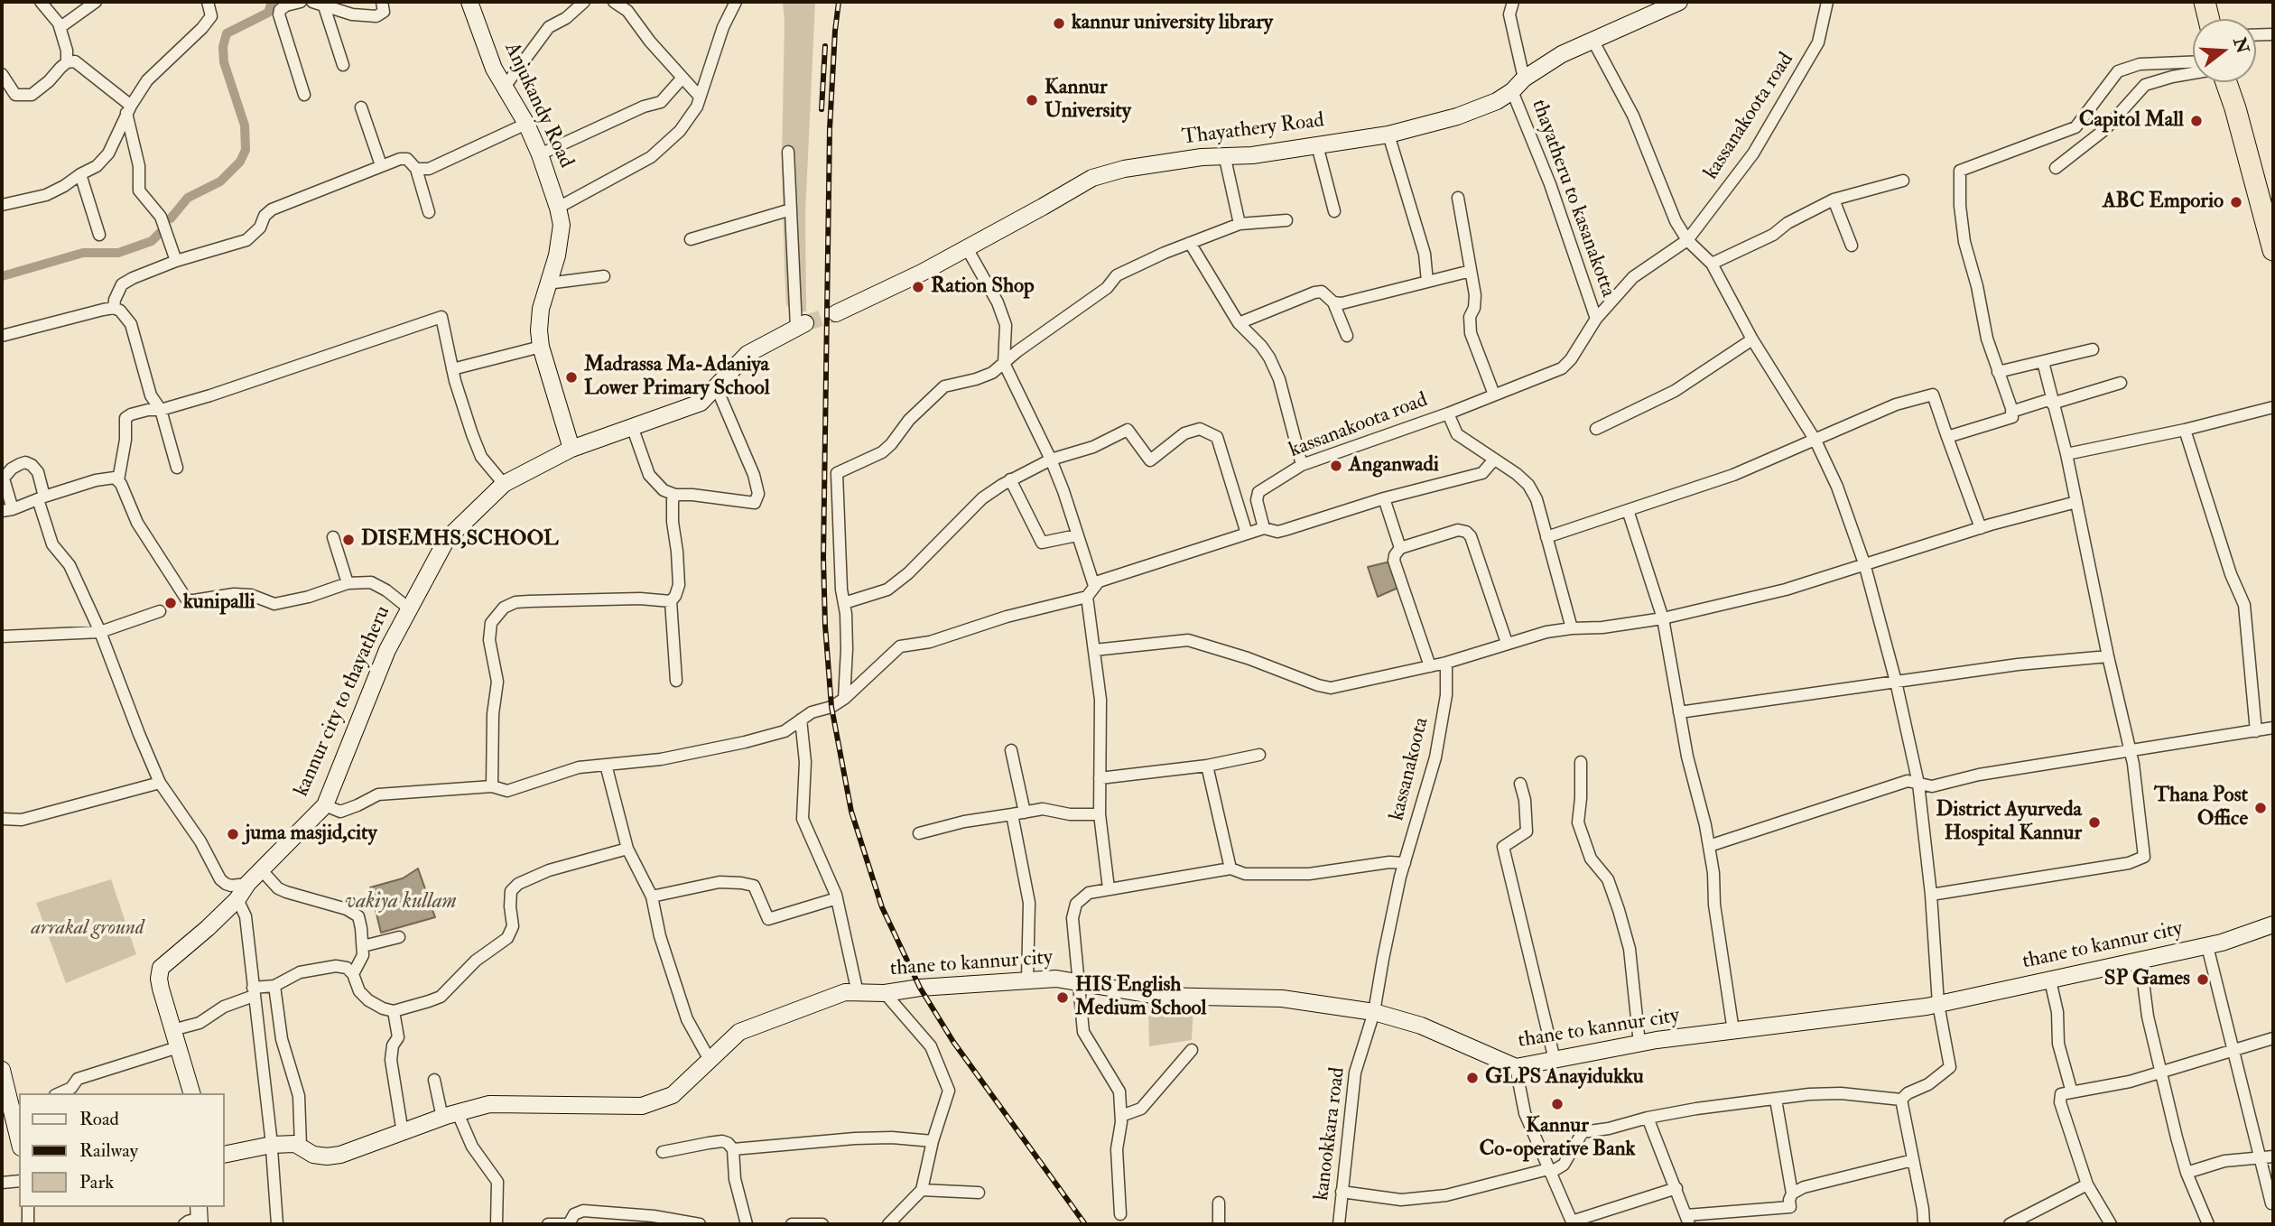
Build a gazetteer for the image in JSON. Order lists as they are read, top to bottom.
{
  "streets": {
    "street": [
      "Anjukandy Road",
      "kassanakoota road",
      "Thayathery Road",
      "thayatheru to kasanakotta",
      "kannur city to thayatheru",
      "kassanakoota",
      "thane to kannur city",
      "kanookkara road"
    ]
  },
  "crossings": [
    ["Anjukandy Road", "kannur city to thayatheru"],
    ["kassanakoota road", "thayatheru to kasanakotta"],
    ["Thayathery Road", "thayatheru to kasanakotta"],
    ["kassanakoota", "thane to kannur city"],
    ["kassanakoota", "kanookkara road"],
    ["thane to kannur city", "kanookkara road"]
  ],
  "water": ["vakiya kullam"],
  "parks": ["arrakal ground"],
  "places": [
    "kannur university library",
    "Kannur University",
    "Capitol Mall",
    "ABC Emporio",
    "Ration Shop",
    "Madrassa Ma-Adaniya Lower Primary School",
    "Anganwadi",
    "DISEMHS,SCHOOL",
    "kunipalli",
    "Thana Post Office",
    "District Ayurveda Hospital Kannur",
    "juma masjid,city",
    "SP Games",
    "HIS English Medium School",
    "GLPS Anayidukku",
    "Kannur Co-operative Bank"
  ],
  "legend": ["Road", "Railway", "Park"],
  "north": "right"
}
